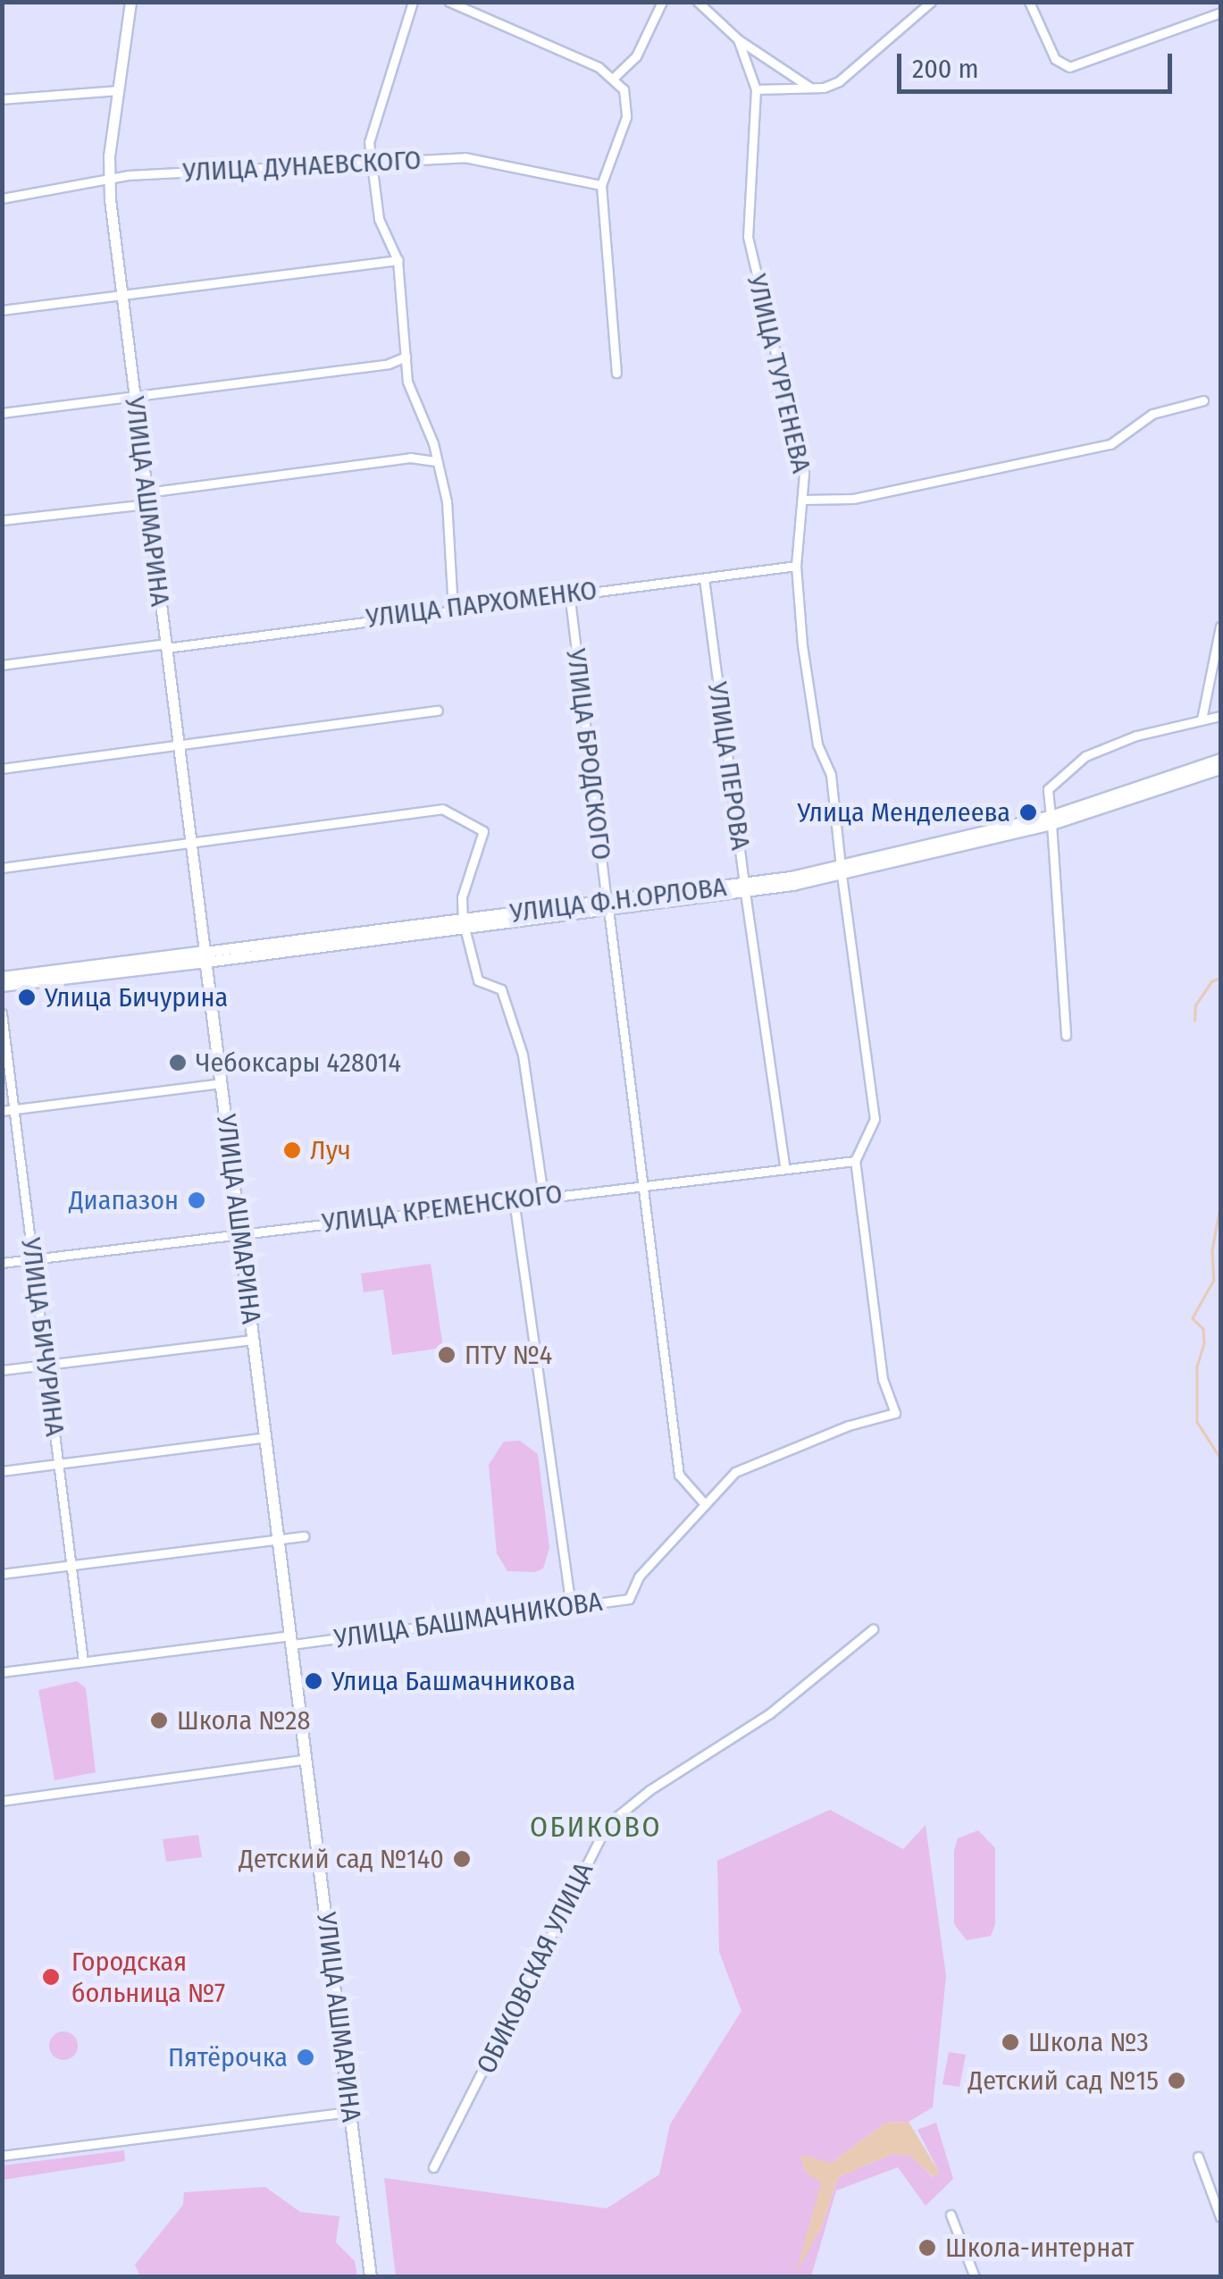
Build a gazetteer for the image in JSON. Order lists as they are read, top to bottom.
{
  "streets": {
    "main road": ["УЛИЦА АШМАРИНА", "УЛИЦА Ф.Н.ОРЛОВА"],
    "street": [
      "УЛИЦА ДУНАЕВСКОГО",
      "УЛИЦА ТУРГЕНЕВА",
      "УЛИЦА ПАРХОМЕНКО",
      "УЛИЦА БРОДСКОГО",
      "УЛИЦА ПЕРОВА",
      "УЛИЦА КРЕМЕНСКОГО",
      "УЛИЦА БИЧУРИНА",
      "УЛИЦА БАШМАЧНИКОВА",
      "ОБИКОВСКАЯ УЛИЦА"
    ]
  },
  "crossings": [
    ["УЛИЦА ДУНАЕВСКОГО", "УЛИЦА АШМАРИНА"],
    ["УЛИЦА ТУРГЕНЕВА", "УЛИЦА ПАРХОМЕНКО"],
    ["УЛИЦА ТУРГЕНЕВА", "УЛИЦА Ф.Н.ОРЛОВА"],
    ["УЛИЦА ТУРГЕНЕВА", "УЛИЦА КРЕМЕНСКОГО"],
    ["УЛИЦА ТУРГЕНЕВА", "УЛИЦА БАШМАЧНИКОВА"],
    ["УЛИЦА АШМАРИНА", "УЛИЦА ПАРХОМЕНКО"],
    ["УЛИЦА АШМАРИНА", "УЛИЦА Ф.Н.ОРЛОВА"],
    ["УЛИЦА АШМАРИНА", "УЛИЦА КРЕМЕНСКОГО"],
    ["УЛИЦА АШМАРИНА", "УЛИЦА БАШМАЧНИКОВА"],
    ["УЛИЦА ПАРХОМЕНКО", "УЛИЦА БРОДСКОГО"],
    ["УЛИЦА ПАРХОМЕНКО", "УЛИЦА ПЕРОВА"],
    ["УЛИЦА БРОДСКОГО", "УЛИЦА Ф.Н.ОРЛОВА"],
    ["УЛИЦА БРОДСКОГО", "УЛИЦА КРЕМЕНСКОГО"],
    ["УЛИЦА БРОДСКОГО", "УЛИЦА БАШМАЧНИКОВА"],
    ["УЛИЦА ПЕРОВА", "УЛИЦА Ф.Н.ОРЛОВА"],
    ["УЛИЦА ПЕРОВА", "УЛИЦА КРЕМЕНСКОГО"],
    ["УЛИЦА КРЕМЕНСКОГО", "УЛИЦА БИЧУРИНА"],
    ["УЛИЦА КРЕМЕНСКОГО", "УЛИЦА БАШМАЧНИКОВА"],
    ["УЛИЦА БИЧУРИНА", "УЛИЦА БАШМАЧНИКОВА"]
  ],
  "districts": ["ОБИКОВО"],
  "places": [
    "Улица Менделеева",
    "Улица Бичурина",
    "Чебоксары 428014",
    "Луч",
    "Диапазон",
    "ПТУ №4",
    "Улица Башмачникова",
    "Школа №28",
    "Детский сад №140",
    "Городская больница №7",
    "Школа №3",
    "Пятёрочка",
    "Детский сад №15",
    "Школа-интернат"
  ],
  "scale_bar": "200 m"
}
